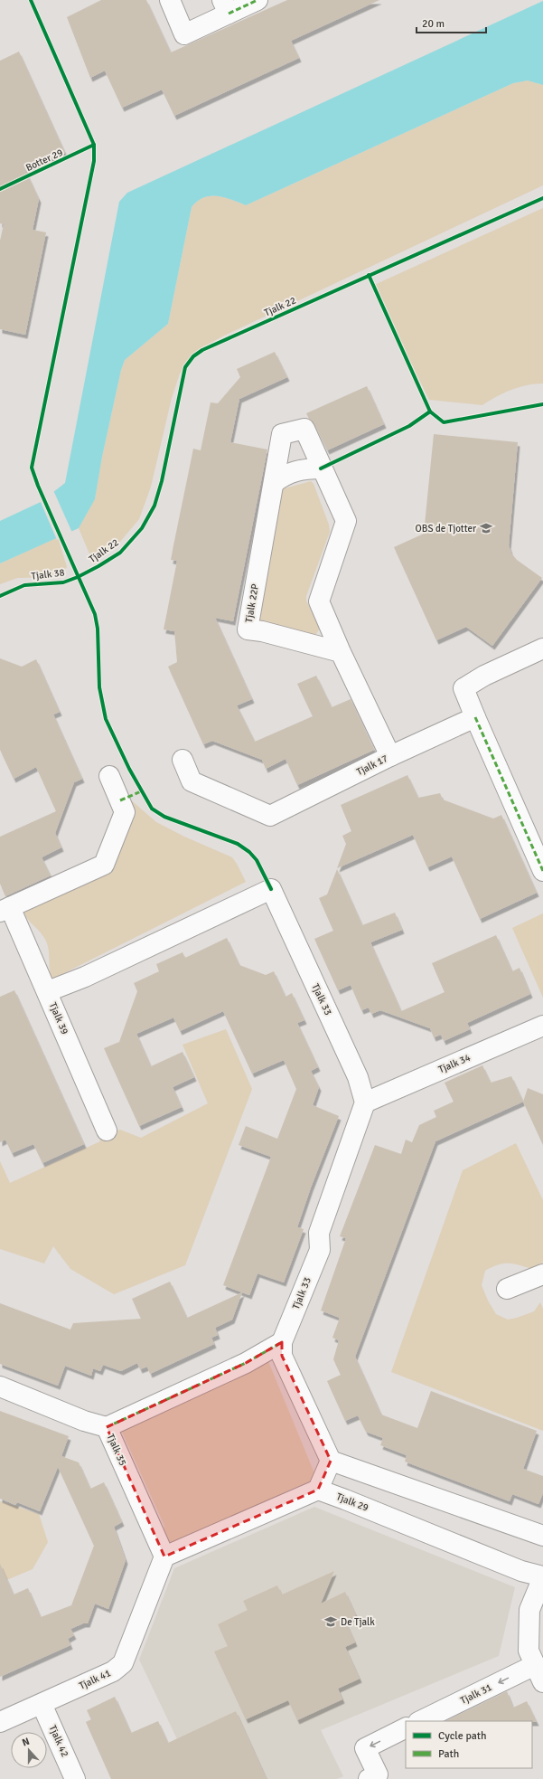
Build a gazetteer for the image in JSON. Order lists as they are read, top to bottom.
{
  "streets": {
    "street": [
      "Tjalk 22P",
      "Tjalk 17",
      "Tjalk 33",
      "Tjalk 39",
      "Tjalk 34",
      "Tjalk 35",
      "Tjalk 29",
      "Tjalk 41",
      "Tjalk 31",
      "Tjalk 42"
    ],
    "cycle path": ["Botter 29", "Tjalk 22"]
  },
  "crossings": [
    ["Tjalk 22P", "Tjalk 17"],
    ["Tjalk 33", "Tjalk 39"],
    ["Tjalk 33", "Tjalk 34"],
    ["Tjalk 35", "Tjalk 41"],
    ["Tjalk 41", "Tjalk 42"]
  ],
  "one_way": ["Tjalk 31"],
  "places": {
    "school or university": ["OBS de Tjotter", "De Tjalk"]
  },
  "legend": ["Cycle path", "Path"],
  "scale_bar": "20 m",
  "north": "top"
}
